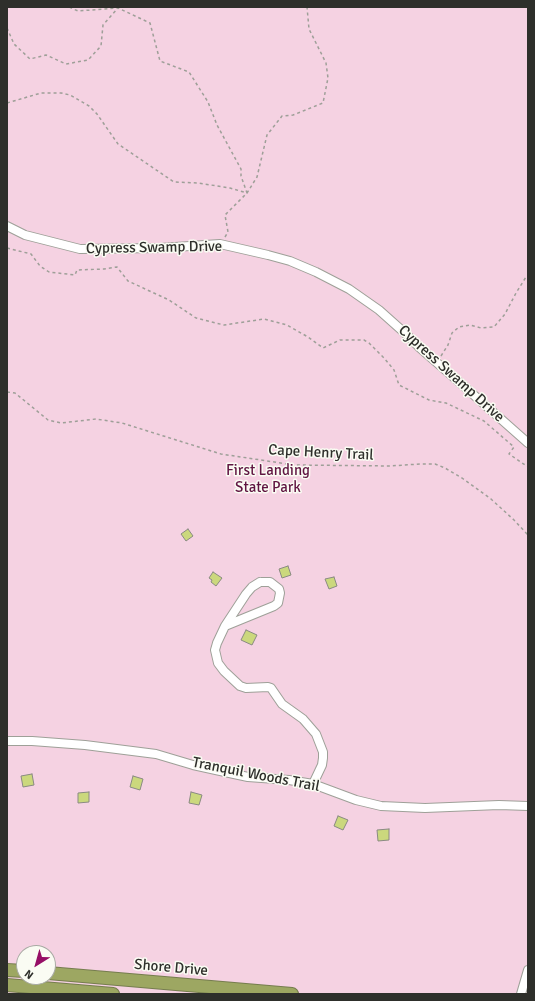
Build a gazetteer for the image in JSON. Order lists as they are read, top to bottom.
{
  "streets": {
    "highway": ["Shore Drive"],
    "street": ["Cypress Swamp Drive", "Tranquil Woods Trail"],
    "path": ["Cape Henry Trail"]
  },
  "parks": ["First Landing State Park"],
  "north": "bottom left"
}
